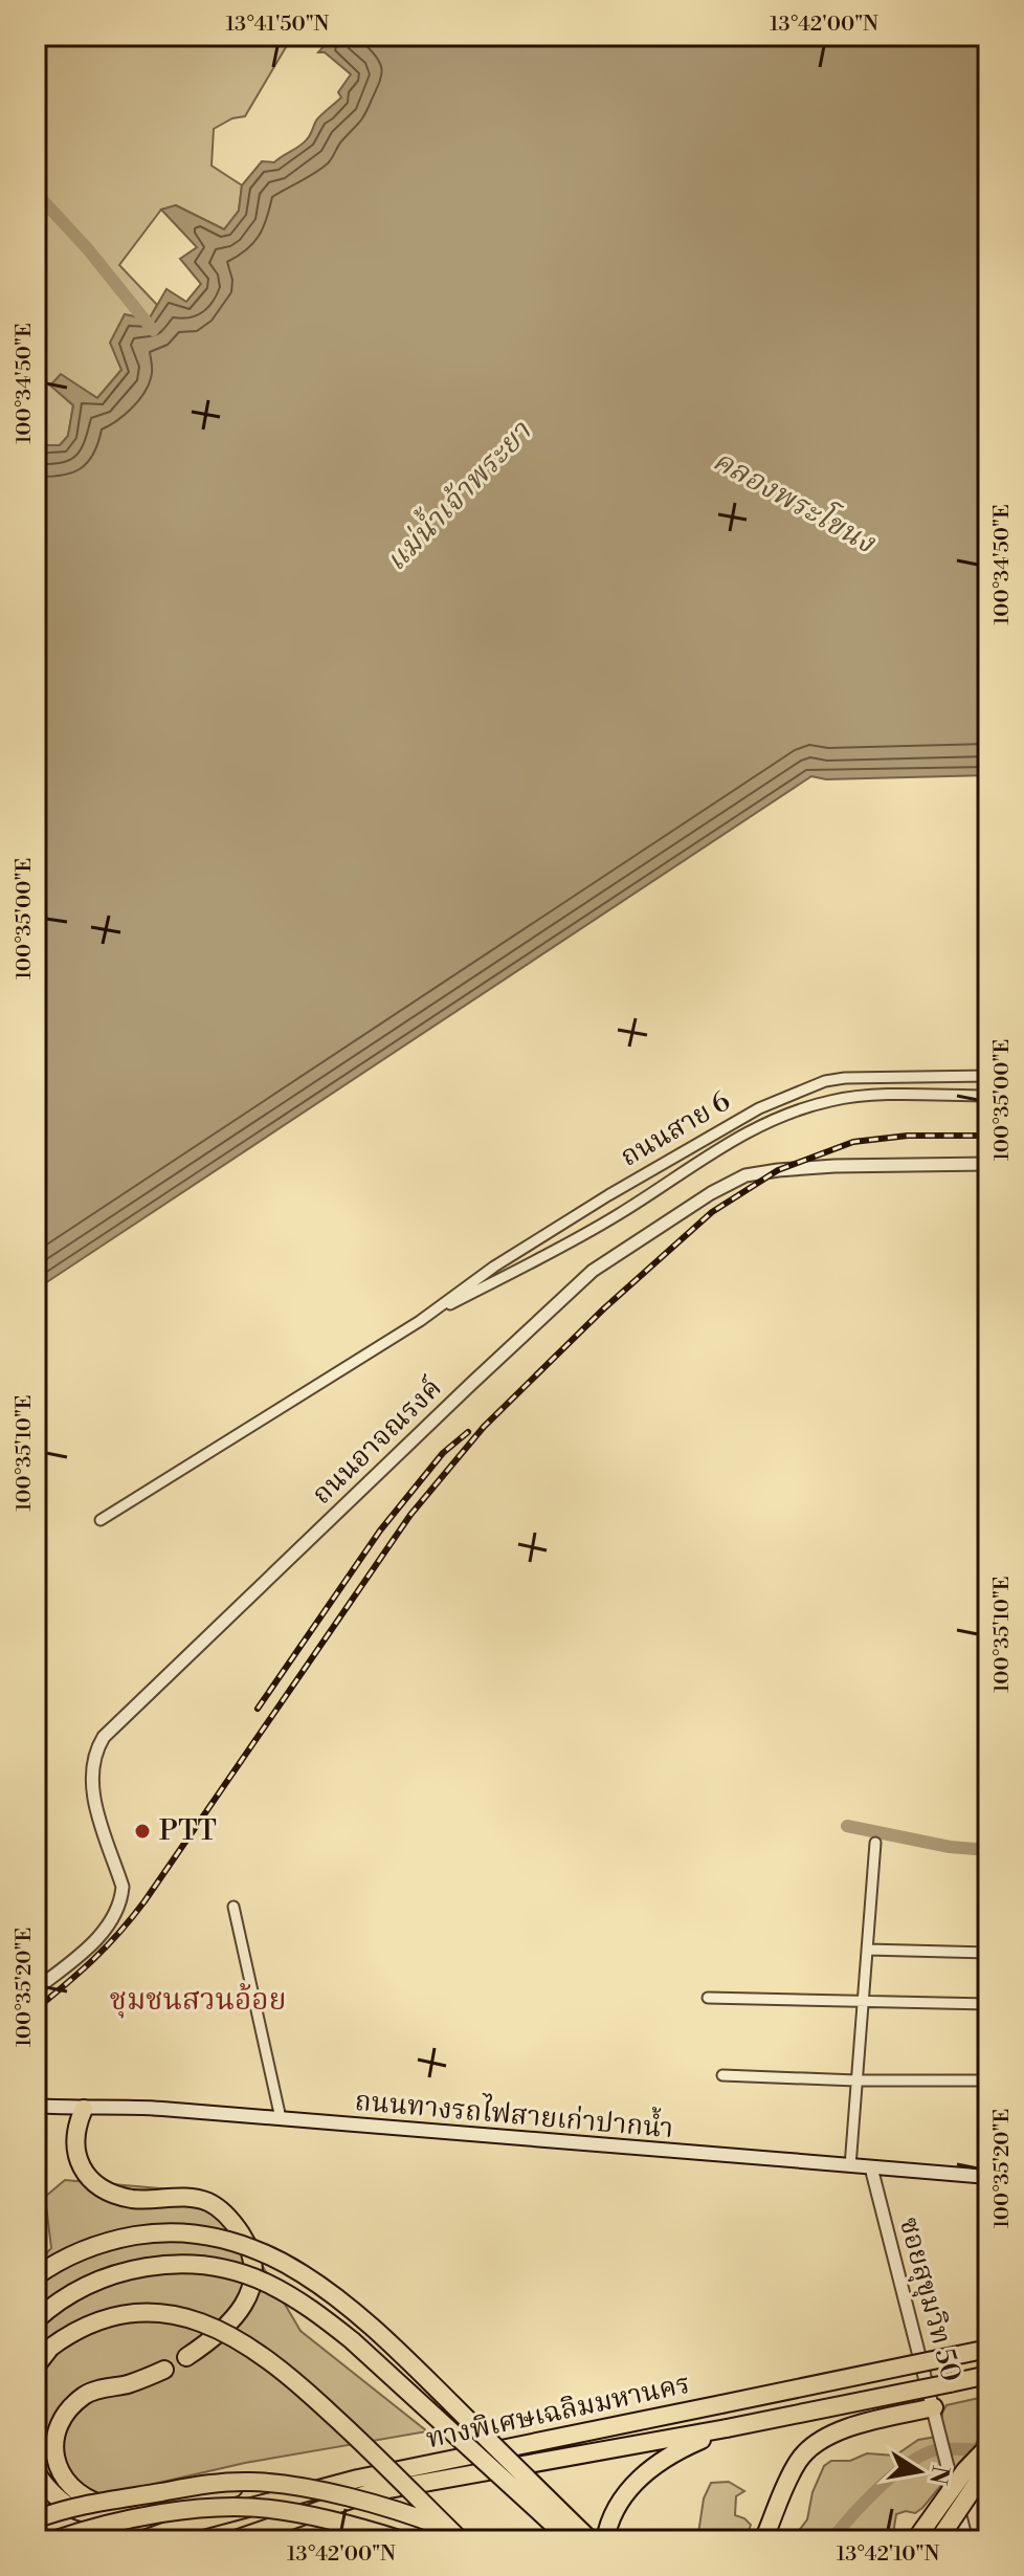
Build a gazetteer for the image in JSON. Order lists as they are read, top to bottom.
{
  "streets": {
    "highway": ["ทางพิเศษเฉลิมมหานคร"],
    "main road": ["ถนนทางรถไฟสายเก่าปากน้ำ"],
    "street": ["ถนนสาย 6", "ถนนอาจณรงค์", "ซอยสุขุมวิท 50"]
  },
  "crossings": [
    ["ถนนทางรถไฟสายเก่าปากน้ำ", "ซอยสุขุมวิท 50"]
  ],
  "districts": ["ชุมชนสวนอ้อย"],
  "water": ["แม่น้ำเจ้าพระยา", "คลองพระโขนง"],
  "places": ["PTT"],
  "north": "right",
  "coordinates": [
    "13°41'50\"N",
    "13°42'00\"N",
    "100°34'50\"E",
    "100°35'00\"E",
    "100°35'10\"E",
    "100°35'20\"E",
    "13°42'10\"N"
  ]
}
